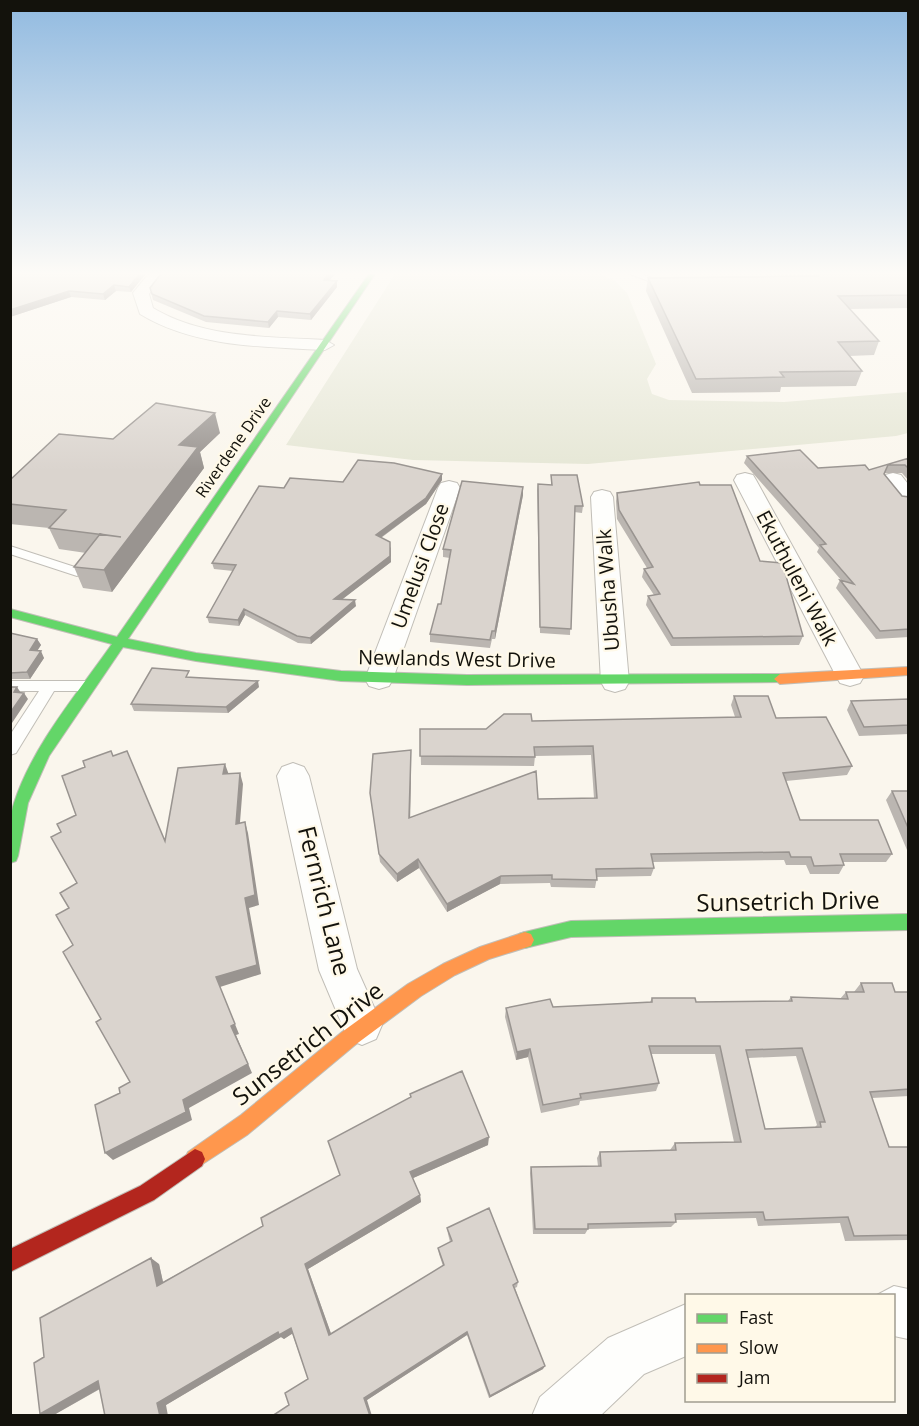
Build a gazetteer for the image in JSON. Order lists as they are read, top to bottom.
{
  "streets": {
    "street": [
      "Riverdene Drive",
      "Umelusi Close",
      "Ekuthuleni Walk",
      "Ubusha Walk",
      "Newlands West Drive",
      "Fernrich Lane",
      "Sunsetrich Drive"
    ]
  },
  "crossings": [
    ["Riverdene Drive", "Newlands West Drive"],
    ["Umelusi Close", "Newlands West Drive"],
    ["Ekuthuleni Walk", "Newlands West Drive"],
    ["Ubusha Walk", "Newlands West Drive"],
    ["Fernrich Lane", "Sunsetrich Drive"]
  ],
  "legend": ["Fast", "Slow", "Jam"]
}
